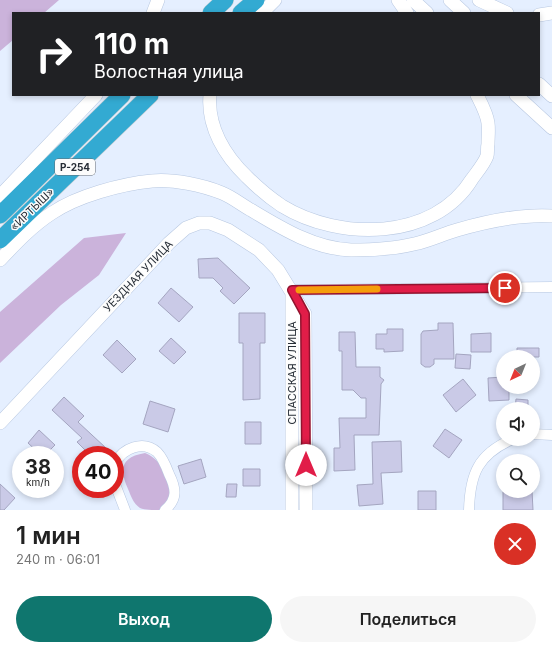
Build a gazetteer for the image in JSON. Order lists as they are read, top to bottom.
{
  "streets": {
    "highway": ["Р-254", "«ИРТЫШ»"],
    "street": ["УЕЗДНАЯ УЛИЦА", "СПАССКАЯ УЛИЦА"]
  },
  "crossings": [
    ["УЕЗДНАЯ УЛИЦА", "СПАССКАЯ УЛИЦА"]
  ],
  "north": "bottom left",
  "page": {
    "turn": ["110 m", "Волостная улица"],
    "speed": "38 km/h",
    "limit": "40",
    "heading": ["1 мин", "240 m · 06:01"],
    "buttons": ["Выход", "Поделиться"]
  }
}
